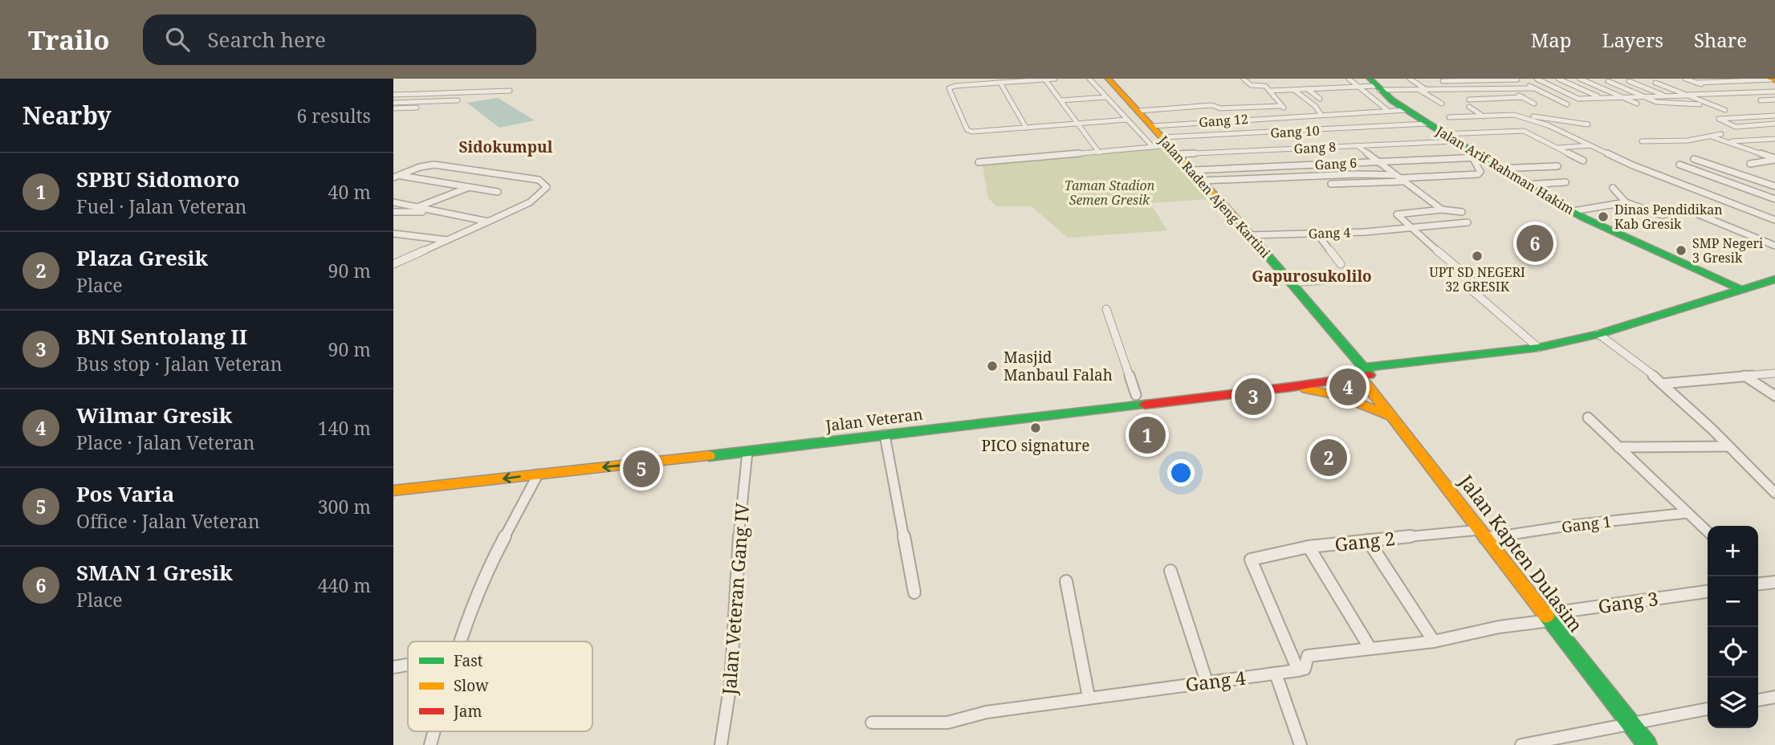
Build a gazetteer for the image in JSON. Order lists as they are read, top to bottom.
{
  "streets": {
    "main road": [
      "Jalan Arif Rahman Hakim",
      "Jalan Raden Ajeng Kartini",
      "Jalan Veteran",
      "Jalan Kapten Dulasim"
    ],
    "street": [
      "Gang 12",
      "Gang 10",
      "Gang 8",
      "Gang 6",
      "Gang 4",
      "Gang 1",
      "Gang 2",
      "Jalan Veteran Gang IV",
      "Gang 3"
    ]
  },
  "crossings": [
    ["Gang 12", "Jalan Arif Rahman Hakim"],
    ["Gang 12", "Jalan Raden Ajeng Kartini"],
    ["Gang 10", "Jalan Arif Rahman Hakim"],
    ["Gang 10", "Jalan Raden Ajeng Kartini"],
    ["Gang 8", "Jalan Arif Rahman Hakim"],
    ["Gang 8", "Jalan Raden Ajeng Kartini"],
    ["Gang 6", "Jalan Arif Rahman Hakim"],
    ["Gang 6", "Jalan Raden Ajeng Kartini"],
    ["Jalan Raden Ajeng Kartini", "Gang 4"],
    ["Jalan Raden Ajeng Kartini", "Jalan Veteran"],
    ["Jalan Raden Ajeng Kartini", "Jalan Kapten Dulasim"],
    ["Gang 4", "Gang 2"],
    ["Jalan Veteran", "Jalan Kapten Dulasim"],
    ["Jalan Veteran", "Jalan Veteran Gang IV"],
    ["Gang 1", "Gang 2"],
    ["Gang 1", "Jalan Kapten Dulasim"],
    ["Gang 2", "Jalan Kapten Dulasim"],
    ["Jalan Kapten Dulasim", "Gang 3"]
  ],
  "districts": ["Sidokumpul", "Gapurosukolilo"],
  "parks": ["Taman Stadion Semen Gresik"],
  "places": [
    "Dinas Pendidikan Kab Gresik",
    "SMP Negeri 3 Gresik",
    "UPT SD NEGERI 32 GRESIK",
    "Masjid Manbaul Falah",
    "PICO signature"
  ],
  "legend": ["Fast", "Slow", "Jam"],
  "page": {
    "header": "Trailo",
    "search": "Search here",
    "nav": ["Map", "Layers", "Share"],
    "heading": ["Nearby", "6 results"],
    "list": [
      {
        "mark": "1",
        "name": "SPBU Sidomoro",
        "note": "Fuel · Jalan Veteran",
        "value": "40 m"
      },
      {
        "mark": "2",
        "name": "Plaza Gresik",
        "note": "Place",
        "value": "90 m"
      },
      {
        "mark": "3",
        "name": "BNI Sentolang II",
        "note": "Bus stop · Jalan Veteran",
        "value": "90 m"
      },
      {
        "mark": "4",
        "name": "Wilmar Gresik",
        "note": "Place · Jalan Veteran",
        "value": "140 m"
      },
      {
        "mark": "5",
        "name": "Pos Varia",
        "note": "Office · Jalan Veteran",
        "value": "300 m"
      },
      {
        "mark": "6",
        "name": "SMAN 1 Gresik",
        "note": "Place",
        "value": "440 m"
      }
    ],
    "pins": [
      "6",
      "4",
      "3",
      "1",
      "2",
      "5"
    ],
    "map_buttons": ["+", "−"]
  }
}
